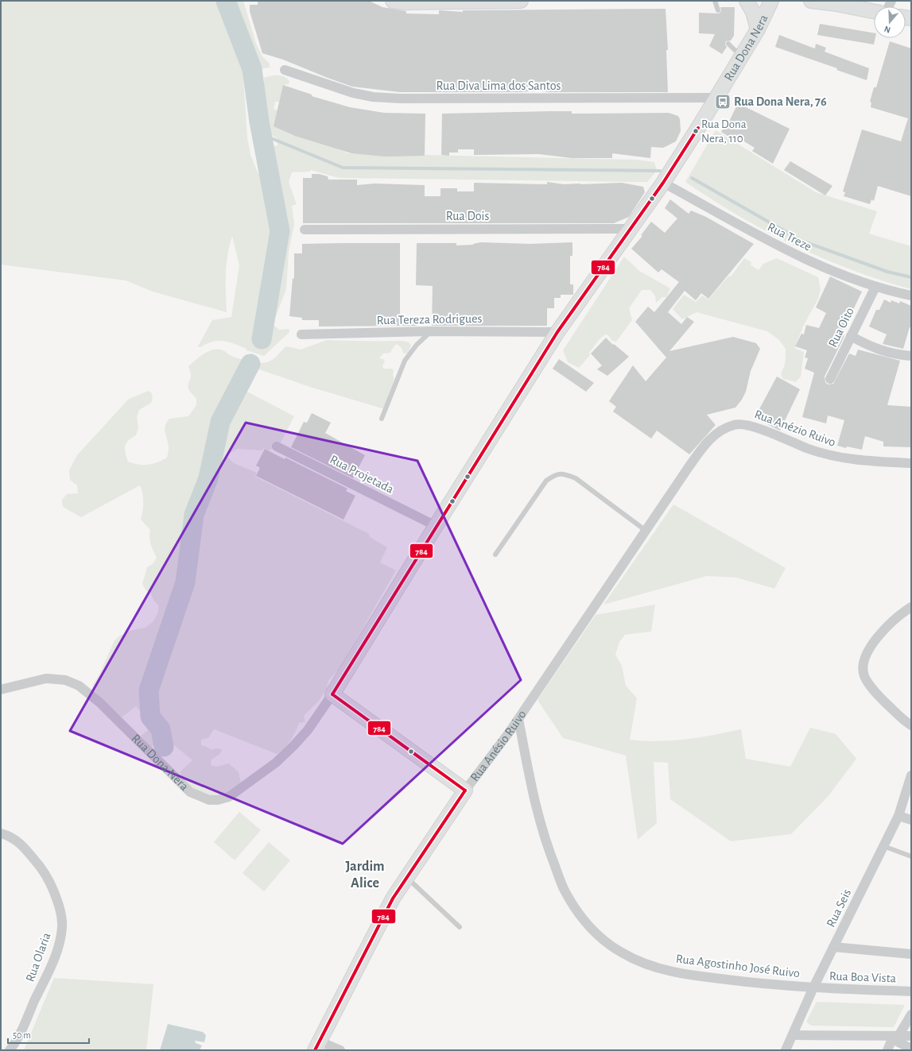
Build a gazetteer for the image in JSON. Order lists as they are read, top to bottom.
{
  "streets": {
    "street": [
      "Rua Dona Nera",
      "Rua Diva Lima dos Santos",
      "Rua Dois",
      "Rua Treze",
      "Rua Tereza Rodrigues",
      "Rua Oito",
      "Rua Anézio Ruivo",
      "Rua Projetada",
      "Rua Anésio Ruivo",
      "Rua Seis",
      "Rua Olaria",
      "Rua Agostinho José Ruivo",
      "Rua Boa Vista"
    ]
  },
  "crossings": [
    ["Rua Dona Nera", "Rua Diva Lima dos Santos"],
    ["Rua Dona Nera", "Rua Dois"],
    ["Rua Dona Nera", "Rua Treze"],
    ["Rua Dona Nera", "Rua Tereza Rodrigues"],
    ["Rua Dona Nera", "Rua Projetada"],
    ["Rua Treze", "Rua Oito"],
    ["Rua Anézio Ruivo", "Rua Anésio Ruivo"],
    ["Rua Anésio Ruivo", "Rua Agostinho José Ruivo"],
    ["Rua Seis", "Rua Agostinho José Ruivo"],
    ["Rua Seis", "Rua Boa Vista"],
    ["Rua Agostinho José Ruivo", "Rua Boa Vista"]
  ],
  "districts": ["Jardim Alice"],
  "places": {
    "bus stop": ["Rua Dona Nera, 76"],
    "other": ["Rua Dona Nera, 110"]
  },
  "lines": ["transit line 784"],
  "scale_bar": "50 m",
  "north": "bottom"
}
